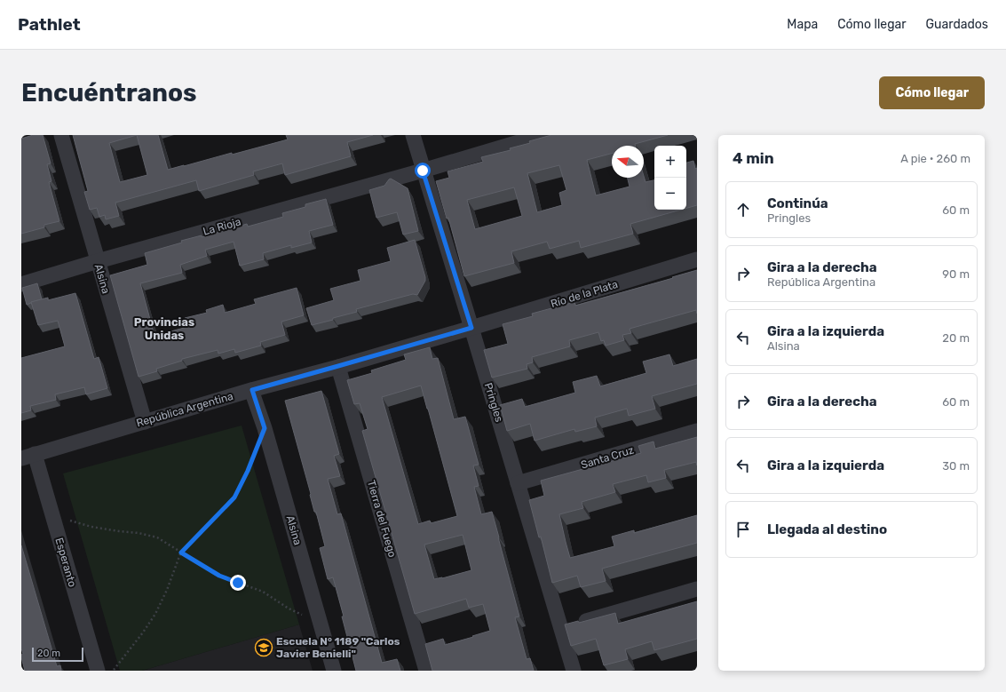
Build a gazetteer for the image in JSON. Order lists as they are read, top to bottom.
{
  "streets": {
    "street": [
      "La Rioja",
      "Alsina",
      "Río de la Plata",
      "Pringles",
      "República Argentina",
      "Santa Cruz",
      "Tierra del Fuego",
      "Esperanto"
    ]
  },
  "crossings": [
    ["La Rioja", "Alsina"],
    ["La Rioja", "Pringles"],
    ["Alsina", "República Argentina"],
    ["Río de la Plata", "Pringles"],
    ["Río de la Plata", "República Argentina"],
    ["Pringles", "República Argentina"],
    ["Pringles", "Santa Cruz"],
    ["República Argentina", "Tierra del Fuego"],
    ["República Argentina", "Esperanto"]
  ],
  "districts": ["Provincias Unidas"],
  "places": {
    "school or university": ["Escuela N° 1189 \"Carlos Javier Benielli\""]
  },
  "scale_bar": "20 m",
  "north": "left",
  "page": {
    "header": "Pathlet",
    "nav": ["Mapa", "Cómo llegar", "Guardados"],
    "buttons": "Cómo llegar",
    "title": "Encuéntranos",
    "heading": ["4 min", "A pie · 260 m"],
    "map_buttons": ["+", "−"],
    "list": [
      ["Continúa", "Pringles", "60 m"],
      ["Gira a la derecha", "República Argentina", "90 m"],
      ["Gira a la izquierda", "Alsina", "20 m"],
      ["Gira a la derecha", "60 m"],
      ["Gira a la izquierda", "30 m"],
      "Llegada al destino"
    ],
    "scale": "20 m"
  }
}
